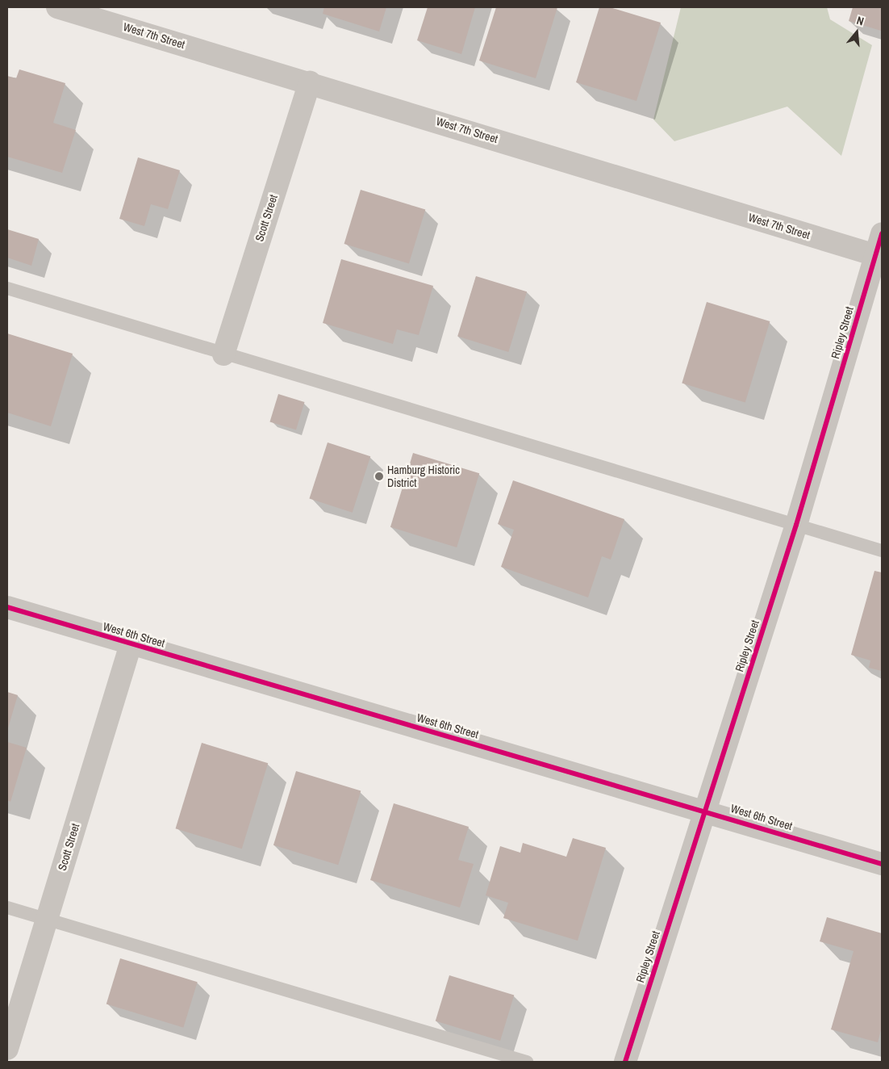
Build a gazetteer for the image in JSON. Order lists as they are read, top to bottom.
{
  "streets": {
    "street": [
      "West 7th Street",
      "Scott Street",
      "Ripley Street",
      "West 6th Street"
    ]
  },
  "crossings": [
    ["West 7th Street", "Scott Street"],
    ["West 7th Street", "Ripley Street"],
    ["Scott Street", "West 6th Street"],
    ["Ripley Street", "West 6th Street"]
  ],
  "places": ["Hamburg Historic District"],
  "north": "top"
}
